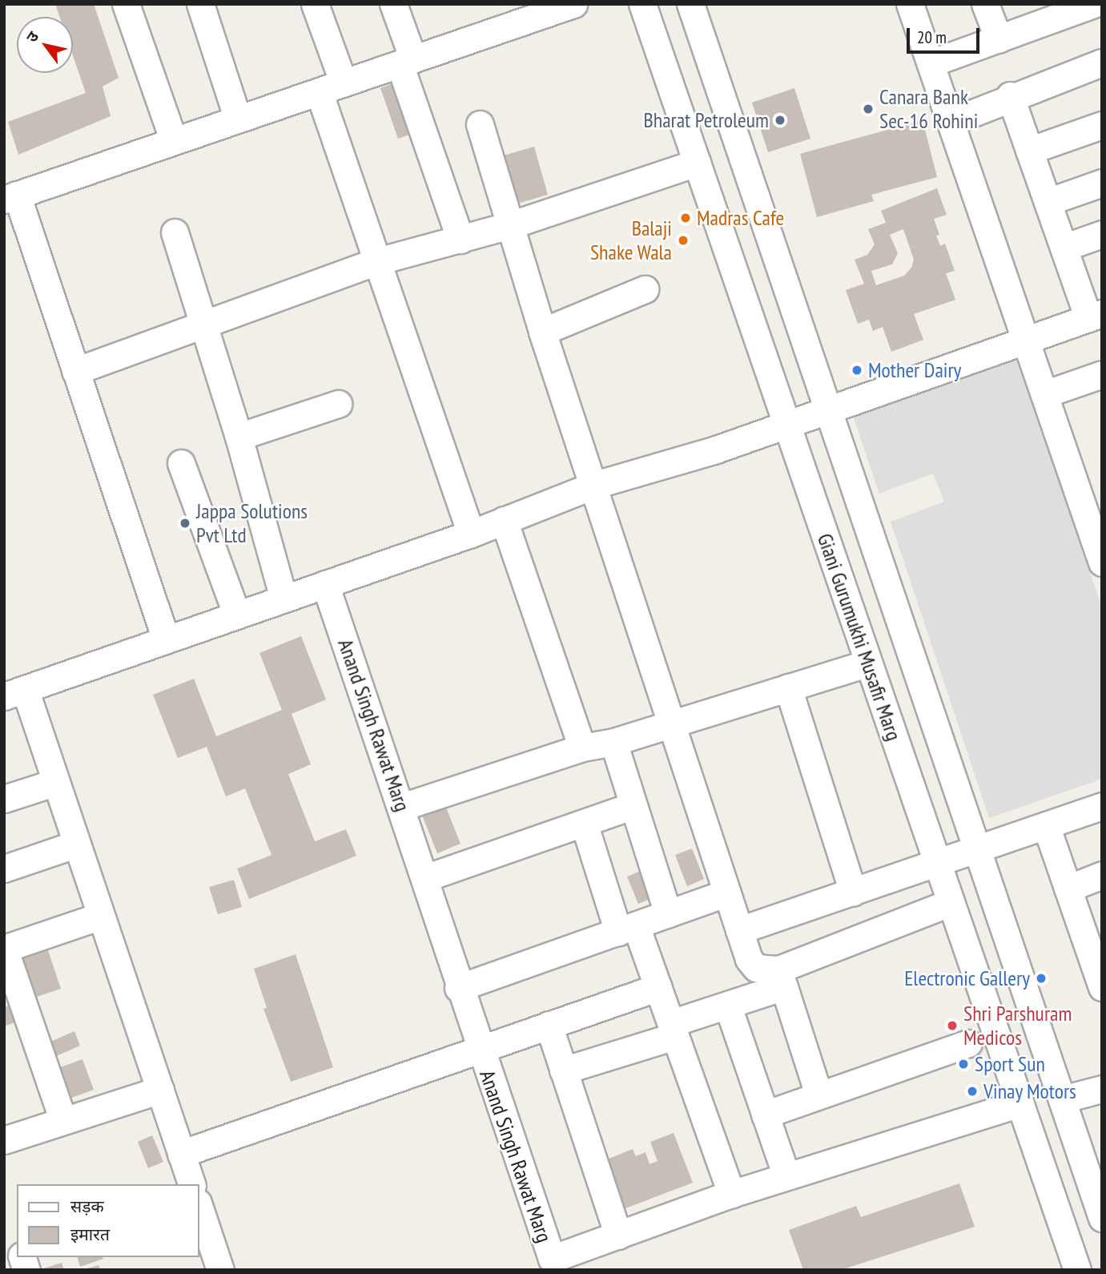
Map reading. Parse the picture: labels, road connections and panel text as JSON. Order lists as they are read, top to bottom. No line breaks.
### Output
{"streets":{"street":["Giani Gurumukhi Musafir Marg","Anand Singh Rawat Marg"]},"crossings":[["Giani Gurumukhi Musafir Marg","Anand Singh Rawat Marg"]],"places":["Canara Bank Sec-16 Rohini","Bharat Petroleum","Madras Cafe","Balaji Shake Wala","Mother Dairy","Jappa Solutions Pvt Ltd","Electronic Gallery","Shri Parshuram Medicos","Sport Sun","Vinay Motors"],"legend":["सड़क","इमारत"],"scale_bar":"20 m","north":"top left"}
